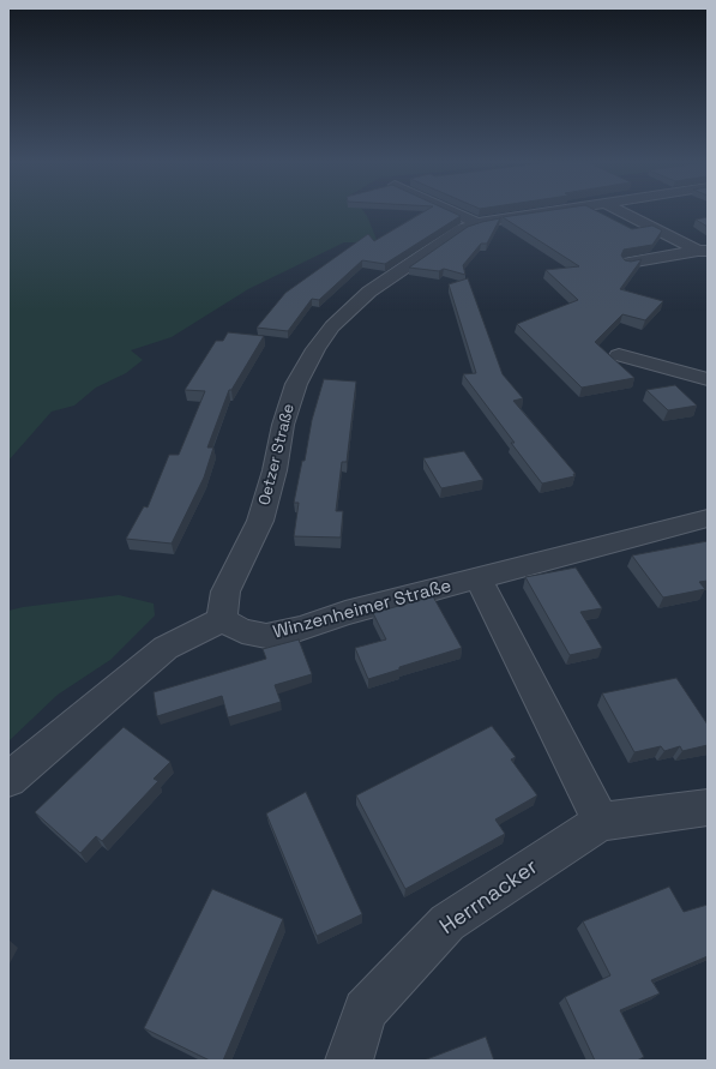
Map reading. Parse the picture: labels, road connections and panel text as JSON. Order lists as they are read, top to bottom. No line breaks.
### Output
{"streets":{"street":["Oetzer Straße","Winzenheimer Straße","Herrnacker"]},"crossings":[["Oetzer Straße","Winzenheimer Straße"]]}
